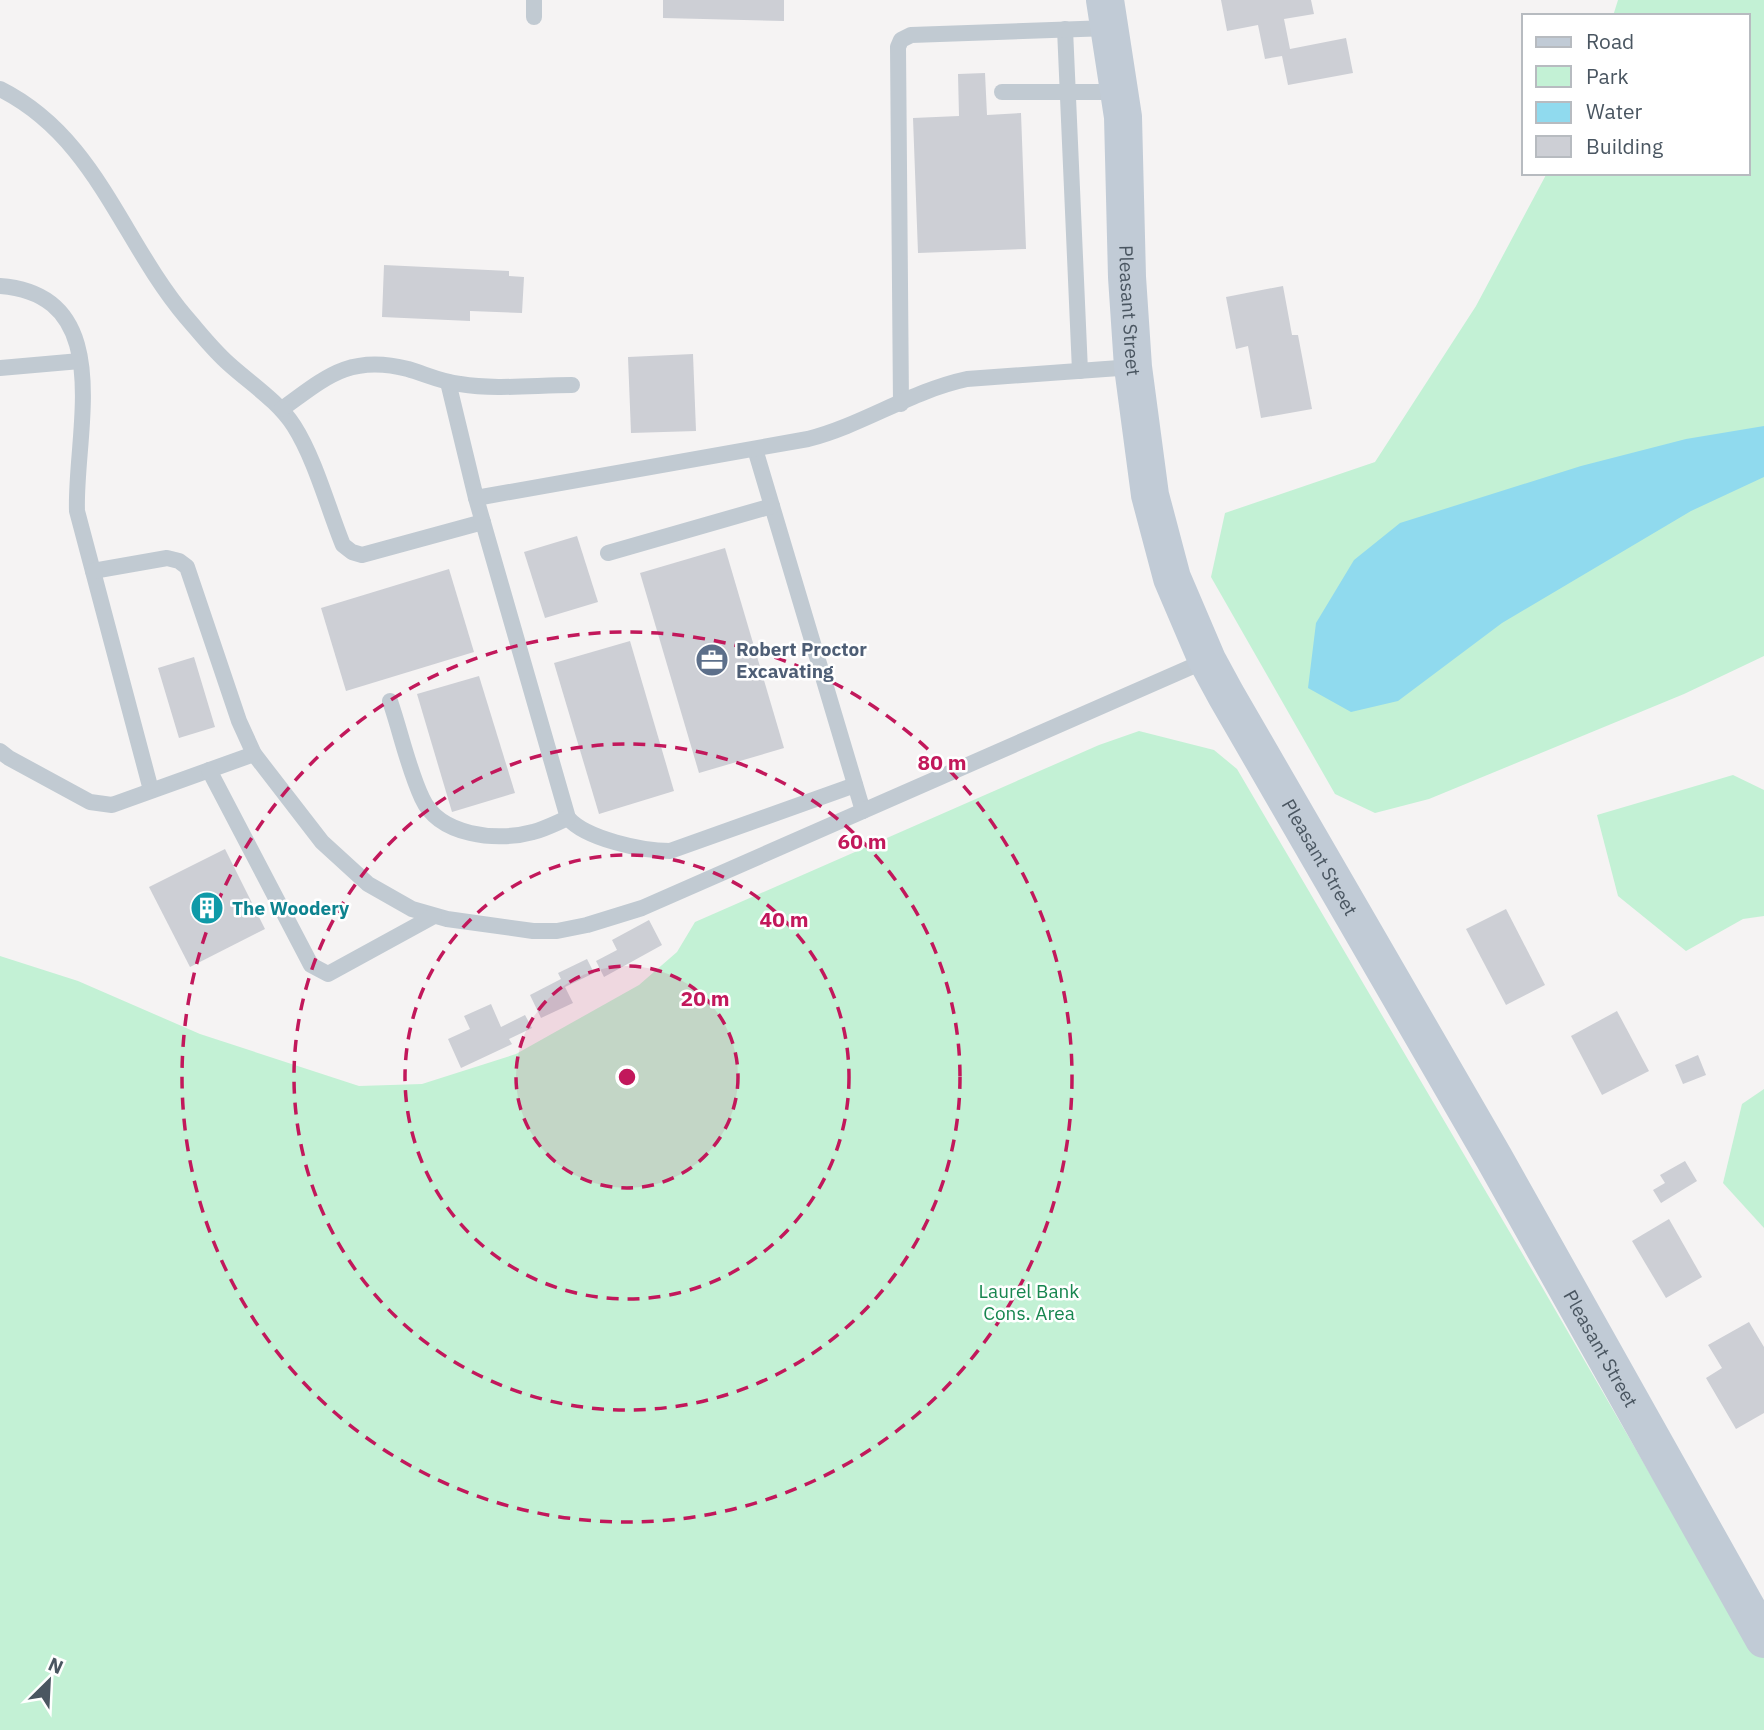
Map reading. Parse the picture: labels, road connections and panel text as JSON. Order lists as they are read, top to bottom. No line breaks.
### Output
{"streets":{"street":["Pleasant Street"]},"parks":["Laurel Bank Cons. Area"],"places":{"office":["Robert Proctor Excavating"],"building":["The Woodery"]},"legend":["Road","Park","Water","Building"],"north":"top right","rings":["80 m","60 m","40 m","20 m"]}
